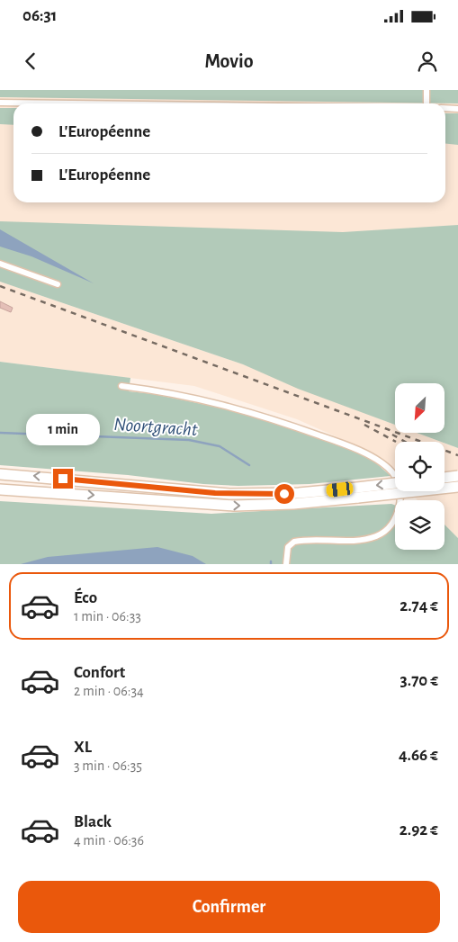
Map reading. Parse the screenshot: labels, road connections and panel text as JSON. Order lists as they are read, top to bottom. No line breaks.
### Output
{"water":["Noortgracht"],"north":"bottom left","page":{"status":"06:31","header":"Movio","banner":["L'Européenne","L'Européenne"],"bubble":"1 min","list":[{"name":"Éco","note":"1 min · 06:33","value":"2.74 €"},{"name":"Confort","note":"2 min · 06:34","value":"3.70 €"},{"name":"XL","note":"3 min · 06:35","value":"4.66 €"},{"name":"Black","note":"4 min · 06:36","value":"2.92 €"}],"buttons":"Confirmer"}}
